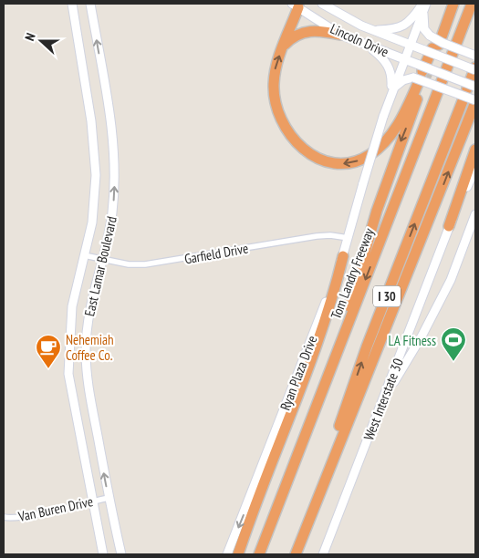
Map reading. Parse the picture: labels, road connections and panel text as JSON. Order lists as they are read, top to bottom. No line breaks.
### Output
{"streets":{"highway":["Tom Landry Freeway","I 30"],"main road":["Lincoln Drive","East Lamar Boulevard","Ryan Plaza Drive","West Interstate 30"],"street":["Garfield Drive","Van Buren Drive"]},"crossings":[["Lincoln Drive","Ryan Plaza Drive"],["Garfield Drive","East Lamar Boulevard"],["Garfield Drive","Ryan Plaza Drive"],["East Lamar Boulevard","Van Buren Drive"]],"one_way":["Ryan Plaza Drive"],"places":{"sports":["LA Fitness"],"cafe":["Nehemiah Coffee Co."]},"north":"left"}
